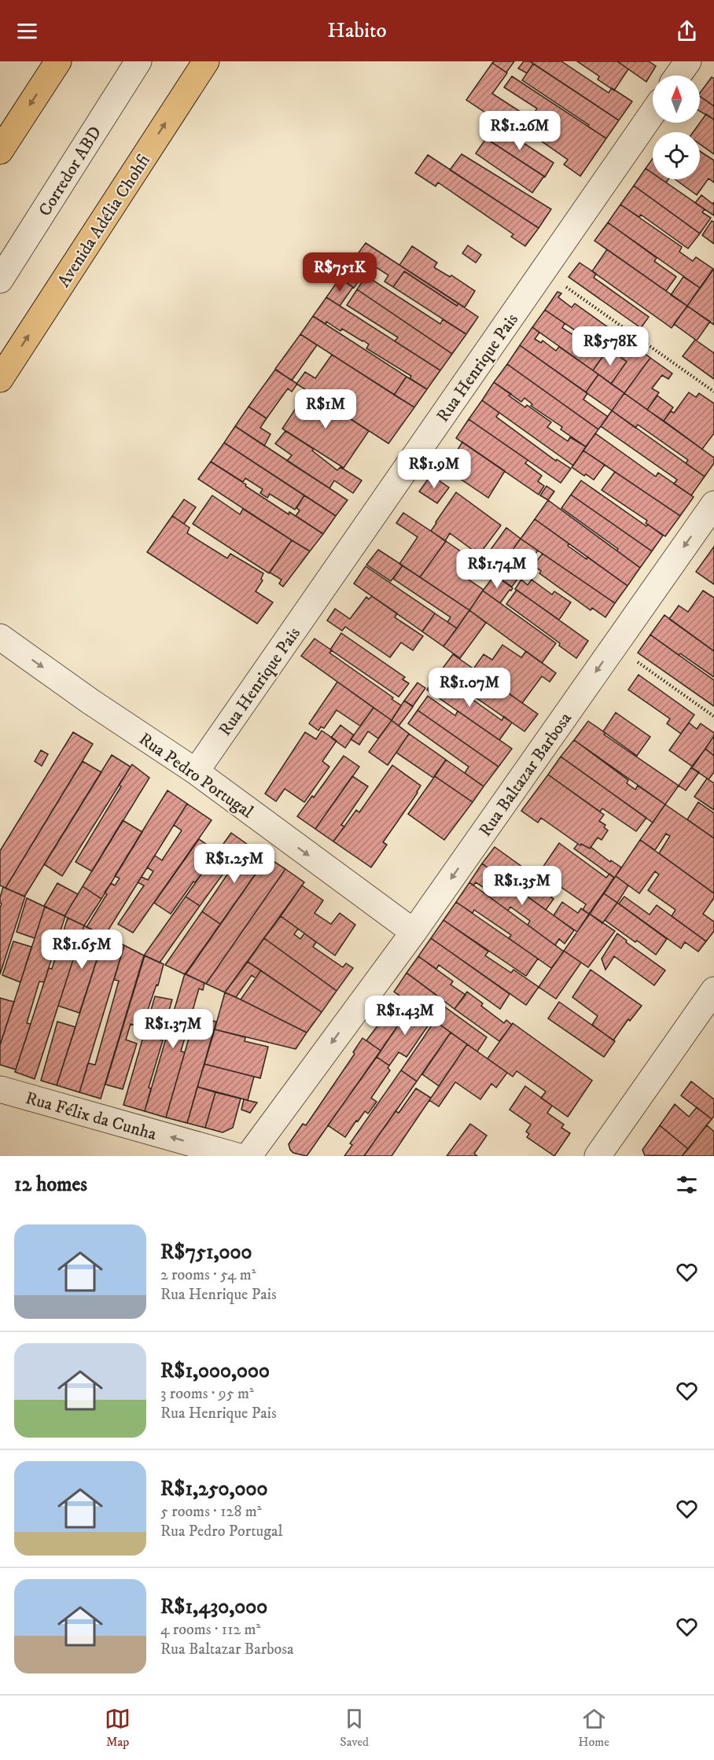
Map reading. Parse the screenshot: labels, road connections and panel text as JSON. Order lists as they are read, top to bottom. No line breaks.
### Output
{"streets":{"highway":["Avenida Adélia Chohfi"],"street":["Corredor ABD","Rua Henrique Pais","Rua Baltazar Barbosa","Rua Pedro Portugal","Rua Félix da Cunha"]},"crossings":[["Rua Henrique Pais","Rua Pedro Portugal"],["Rua Baltazar Barbosa","Rua Pedro Portugal"]],"one_way":["Avenida Adélia Chohfi","Rua Baltazar Barbosa","Rua Pedro Portugal","Rua Félix da Cunha"],"north":"top","page":{"header":"Habito","price":["R$1.26M","R$751K","R$578K","R$1M","R$1.9M","R$1.74M","R$1.07M","R$1.25M","R$1.35M","R$1.65M","R$1.43M","R$1.37M"],"heading":"12 homes","list":[{"name":"R$751,000","note":"2 rooms · 54 m² · Rua Henrique Pais"},{"name":"R$1,000,000","note":"3 rooms · 95 m² · Rua Henrique Pais"},{"name":"R$1,250,000","note":"5 rooms · 128 m² · Rua Pedro Portugal"},{"name":"R$1,430,000","note":"4 rooms · 112 m² · Rua Baltazar Barbosa"}],"tabs":["Map","Saved","Home"]}}
